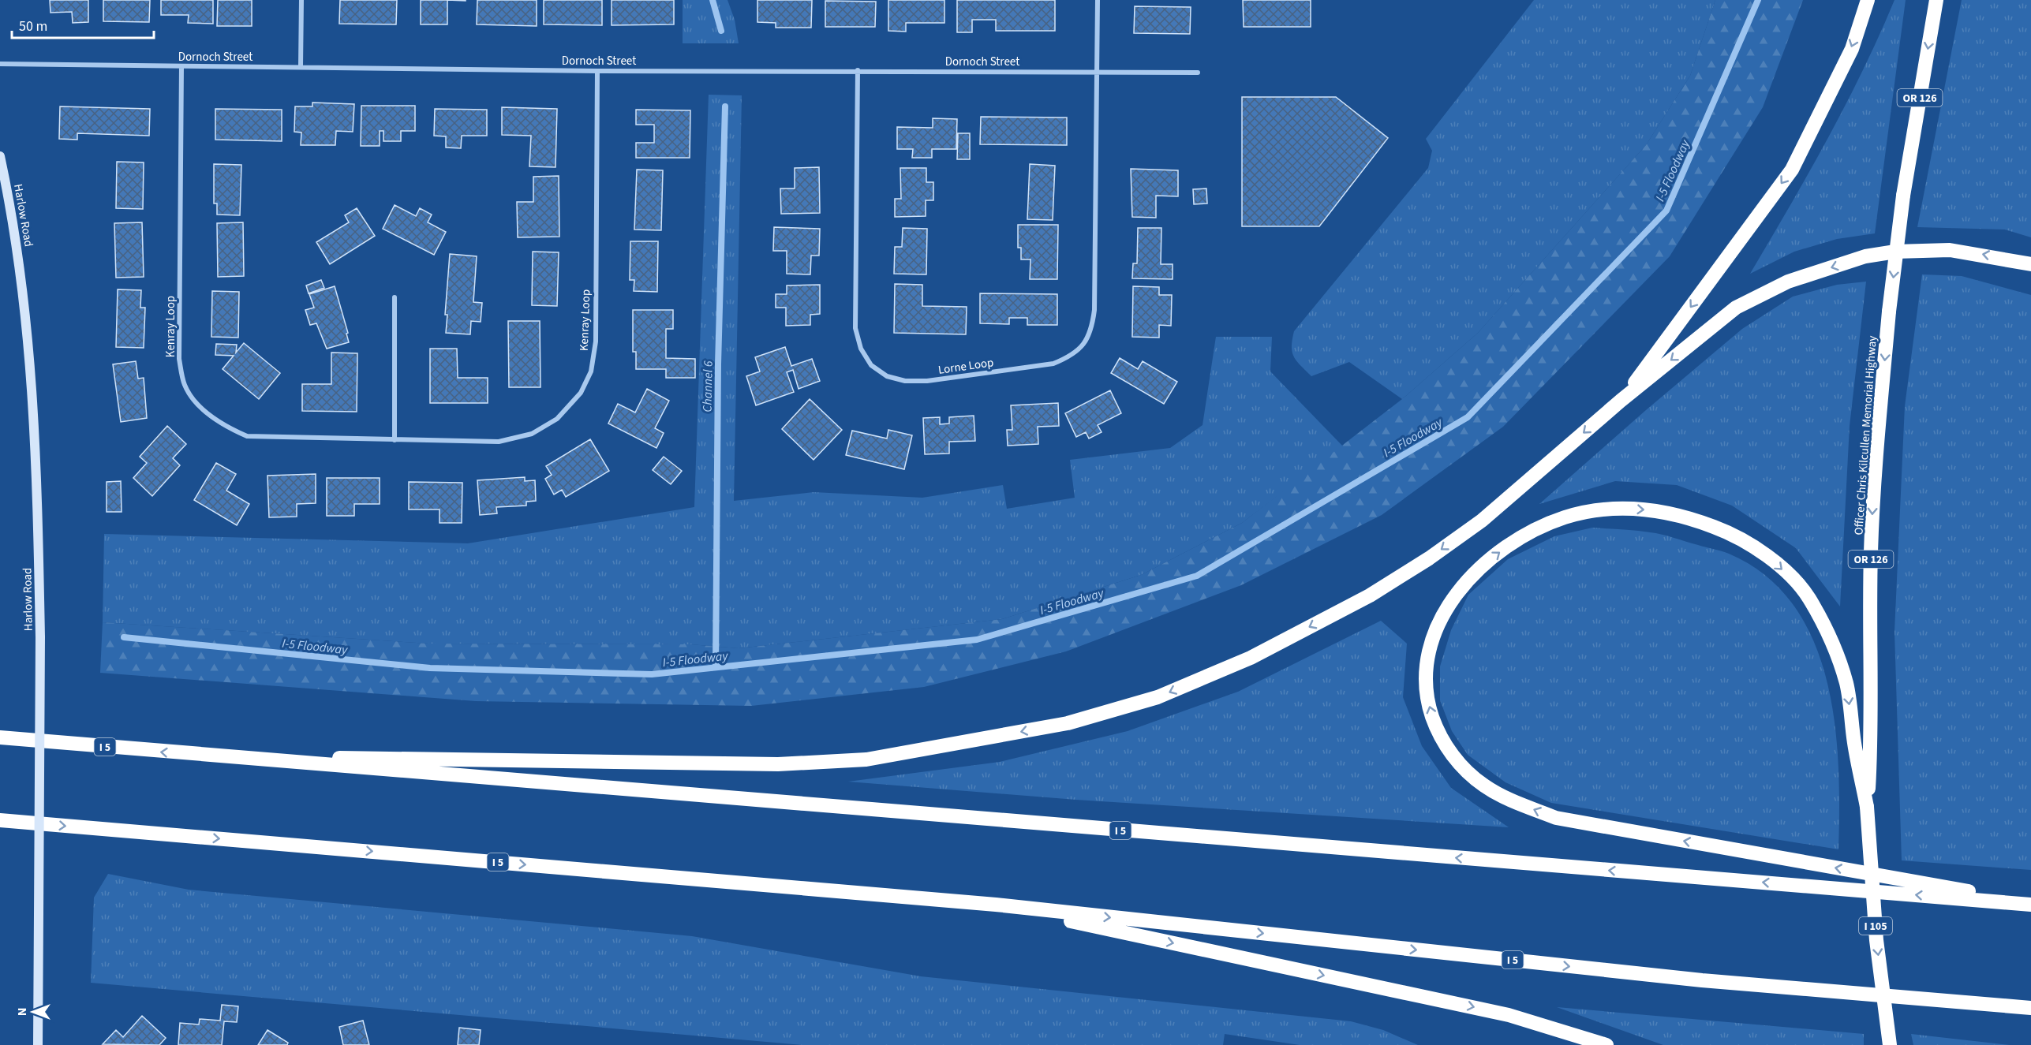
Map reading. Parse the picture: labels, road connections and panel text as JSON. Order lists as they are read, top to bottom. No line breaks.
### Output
{"streets":{"highway":["OR 126","Officer Chris Kilcullen Memorial Highway","I 5","I 105"],"main road":["Harlow Road"],"street":["Dornoch Street","Kenray Loop","Lorne Loop"]},"crossings":[["Dornoch Street","Kenray Loop"],["Dornoch Street","Lorne Loop"]],"one_way":["Officer Chris Kilcullen Memorial Highway"],"water":["I-5 Floodway","Channel 6"],"scale_bar":"50 m","north":"left"}
